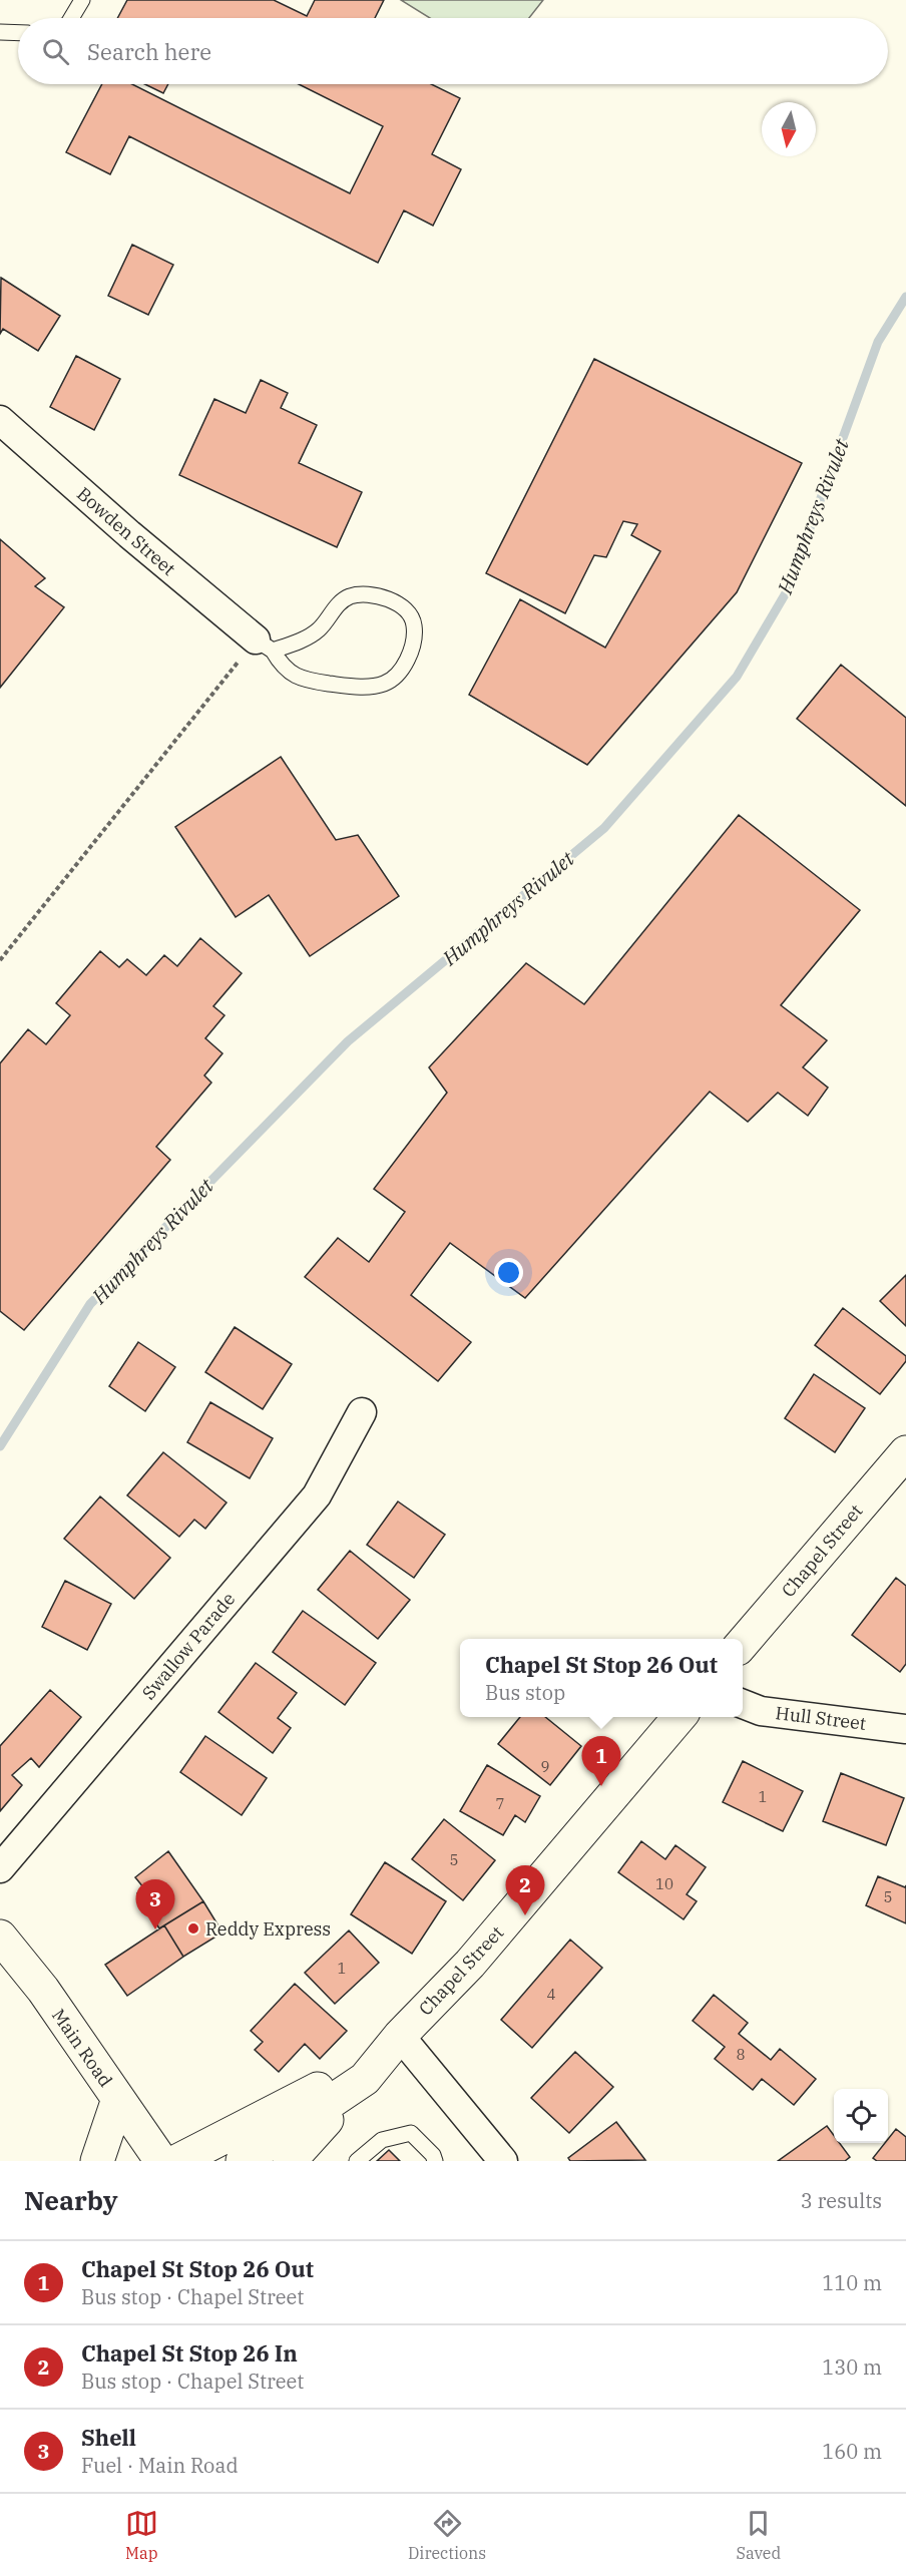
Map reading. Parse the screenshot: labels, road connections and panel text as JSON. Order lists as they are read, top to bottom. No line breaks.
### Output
{"streets":{"street":["Bowden Street","Chapel Street","Swallow Parade","Hull Street","Main Road"]},"water":["Humphreys Rivulet"],"places":["Reddy Express"],"house_numbers":["9","1","7","5","10","5","1","4","8"],"north":"bottom","page":{"search":"Search here","popup":["Chapel St Stop 26 Out","Bus stop"],"pins":["1","2","3"],"heading":["Nearby","3 results"],"list":[{"mark":"1","name":"Chapel St Stop 26 Out","note":"Bus stop · Chapel Street","value":"110 m"},{"mark":"2","name":"Chapel St Stop 26 In","note":"Bus stop · Chapel Street","value":"130 m"},{"mark":"3","name":"Shell","note":"Fuel · Main Road","value":"160 m"}],"nav":["Map","Directions","Saved"]}}
